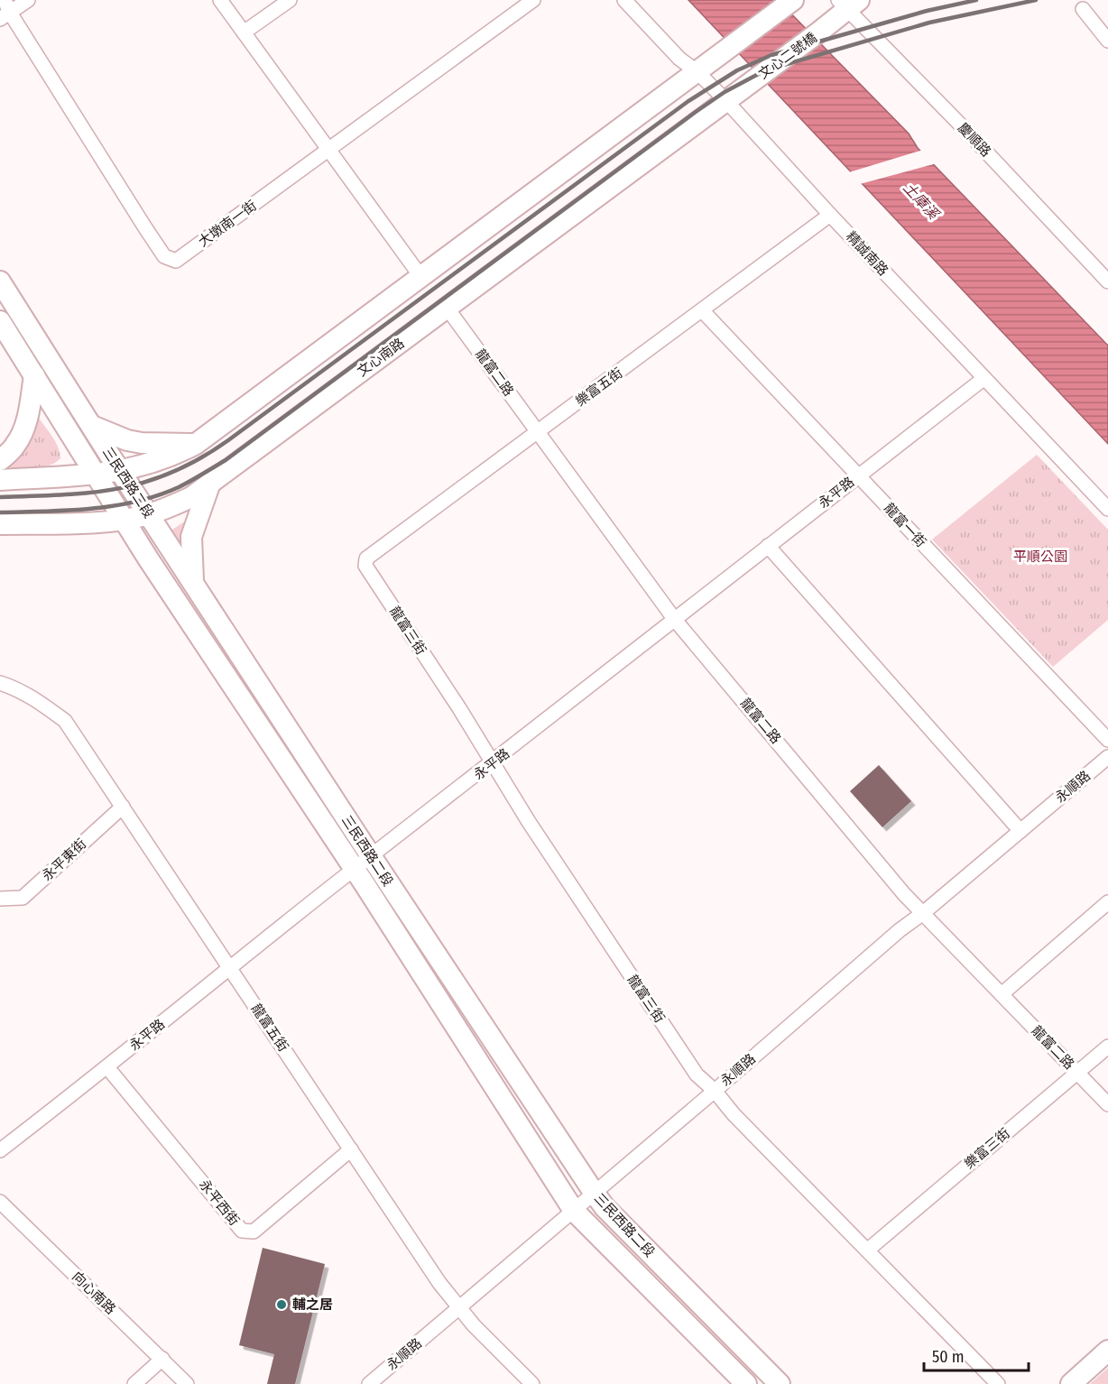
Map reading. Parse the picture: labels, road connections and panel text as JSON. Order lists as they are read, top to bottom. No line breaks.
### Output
{"streets":{"street":["文心二號橋","慶順路","大墩南一街","精誠南路","文心南路","龍富二路","樂富五街","三民西路二段","永平路","龍富一街","龍富三街","永順路","永平東街","龍富五街","樂富三街","永平西街","向心南路"]},"crossings":[["文心二號橋","慶順路"],["文心二號橋","精誠南路"],["文心二號橋","文心南路"],["精誠南路","文心南路"],["精誠南路","樂富五街"],["精誠南路","永平路"],["文心南路","龍富二路"],["文心南路","三民西路二段"],["龍富二路","樂富五街"],["龍富二路","永平路"],["龍富二路","永順路"],["龍富二路","樂富三街"],["樂富五街","龍富一街"],["樂富五街","龍富三街"],["三民西路二段","永平路"],["三民西路二段","永順路"],["永平路","龍富一街"],["永平路","龍富三街"],["永平路","龍富五街"],["永平路","永平西街"],["龍富三街","永順路"],["龍富三街","樂富三街"],["永順路","龍富五街"],["永平東街","龍富五街"],["龍富五街","永平西街"]],"water":["土庫溪"],"parks":["平順公園"],"places":["輔之居"],"scale_bar":"50 m"}
